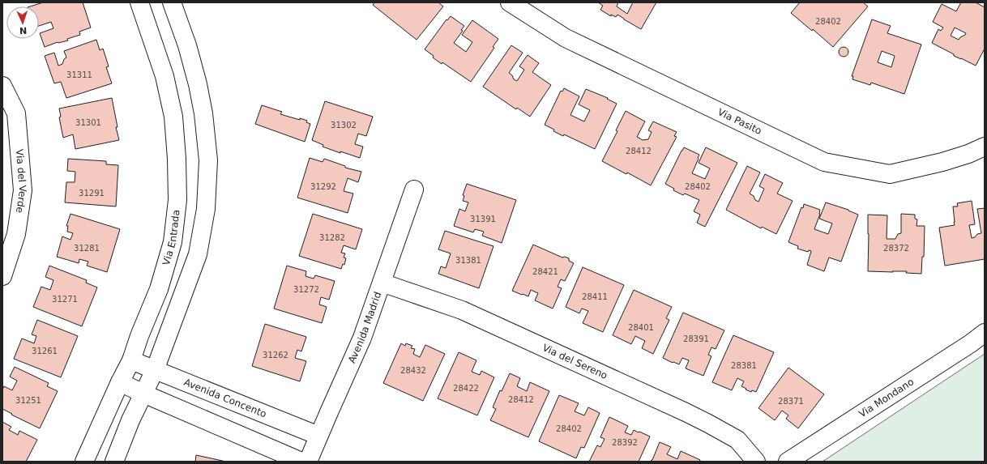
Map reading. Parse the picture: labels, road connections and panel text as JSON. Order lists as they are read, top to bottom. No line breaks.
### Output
{"streets":{"street":["Via Pasito","Via del Verde","Via Entrada","Avenida Madrid","Via del Sereno","Via Mondano","Avenida Concento"]},"crossings":[["Via Entrada","Avenida Concento"],["Avenida Madrid","Via del Sereno"],["Avenida Madrid","Avenida Concento"]],"house_numbers":["28402","31311","31301","31302","28412","31292","28402","31291","31391","31282","31281","28372","31381","28421","31272","28411","31271","28401","28391","31261","31262","28381","28432","28422","28412","31251","28371","28402","28392"],"north":"bottom"}
